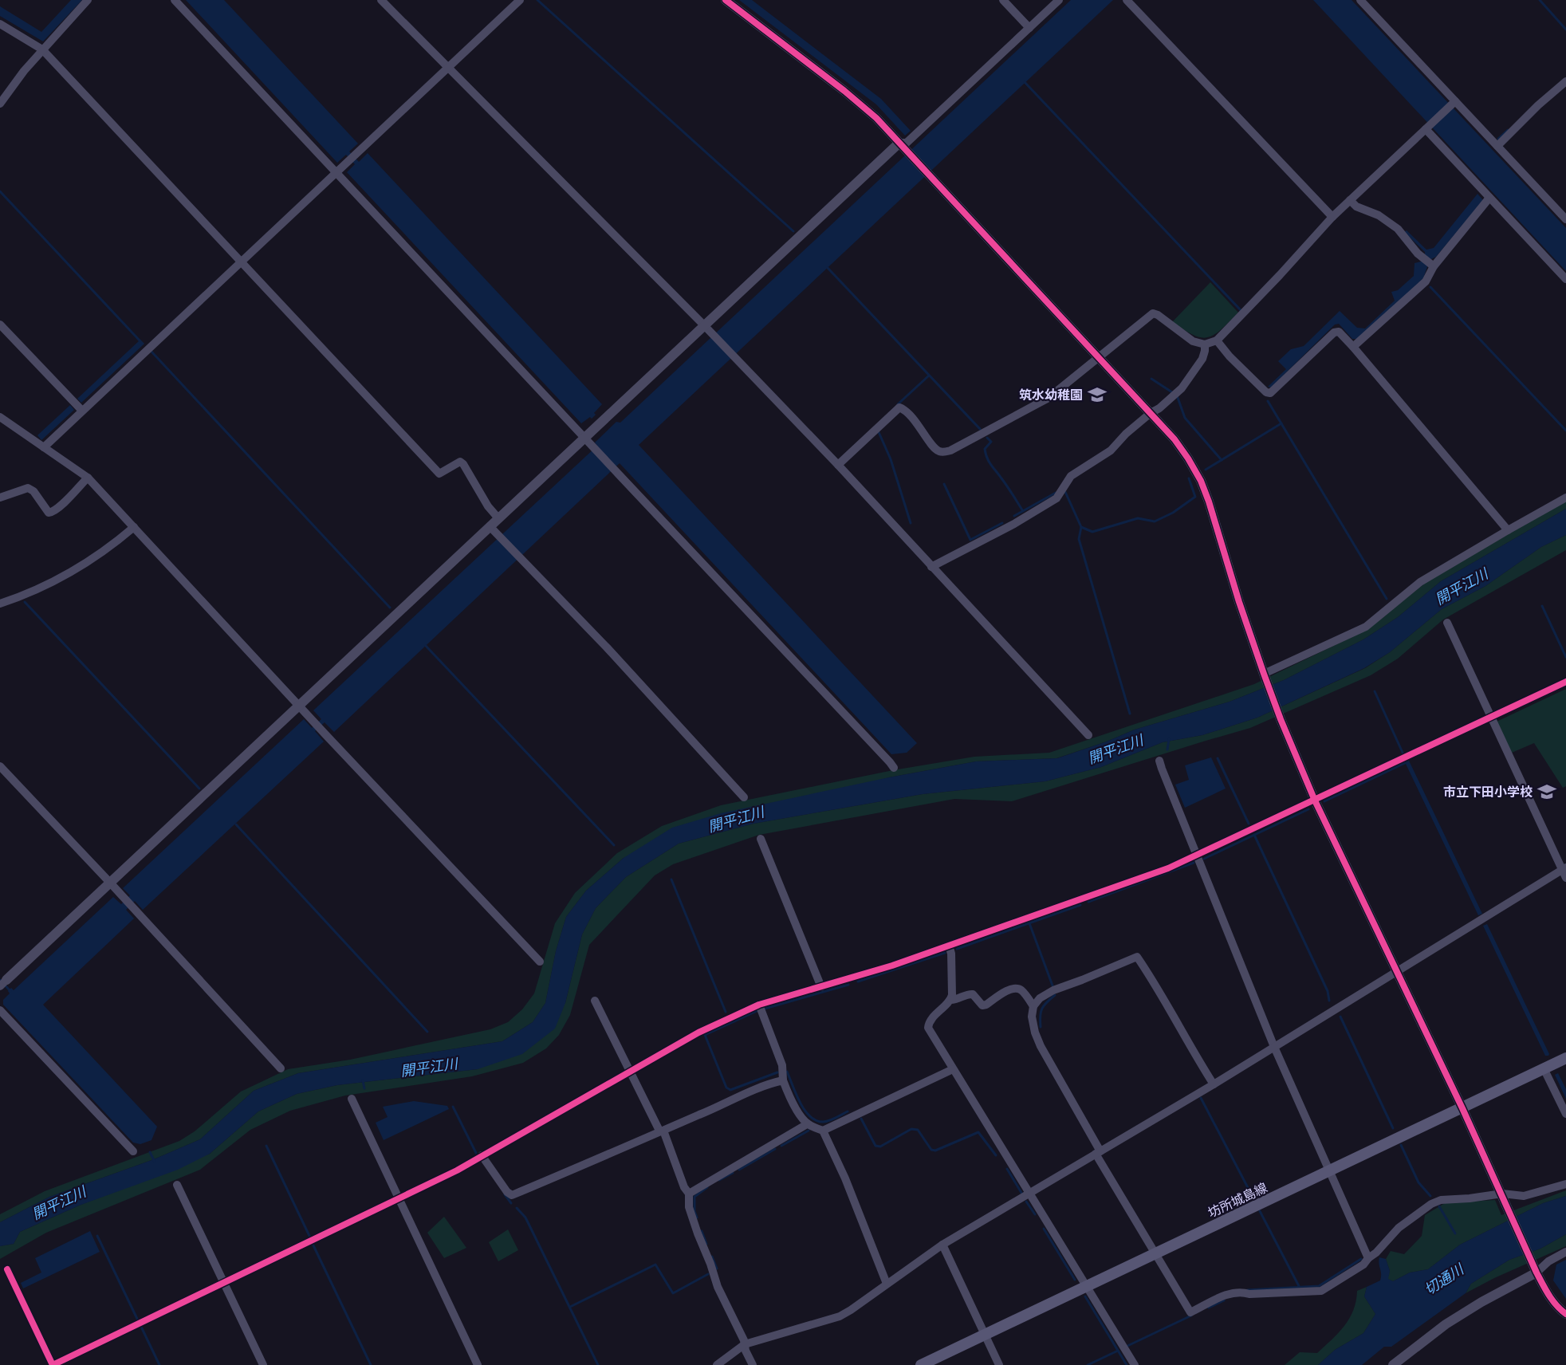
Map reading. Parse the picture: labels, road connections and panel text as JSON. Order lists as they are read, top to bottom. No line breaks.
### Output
{"streets":{"main road":["坊所城島線"]},"water":["開平江川","切通川"],"places":{"school or university":["筑水幼稚園","市立下田小学校"]}}
